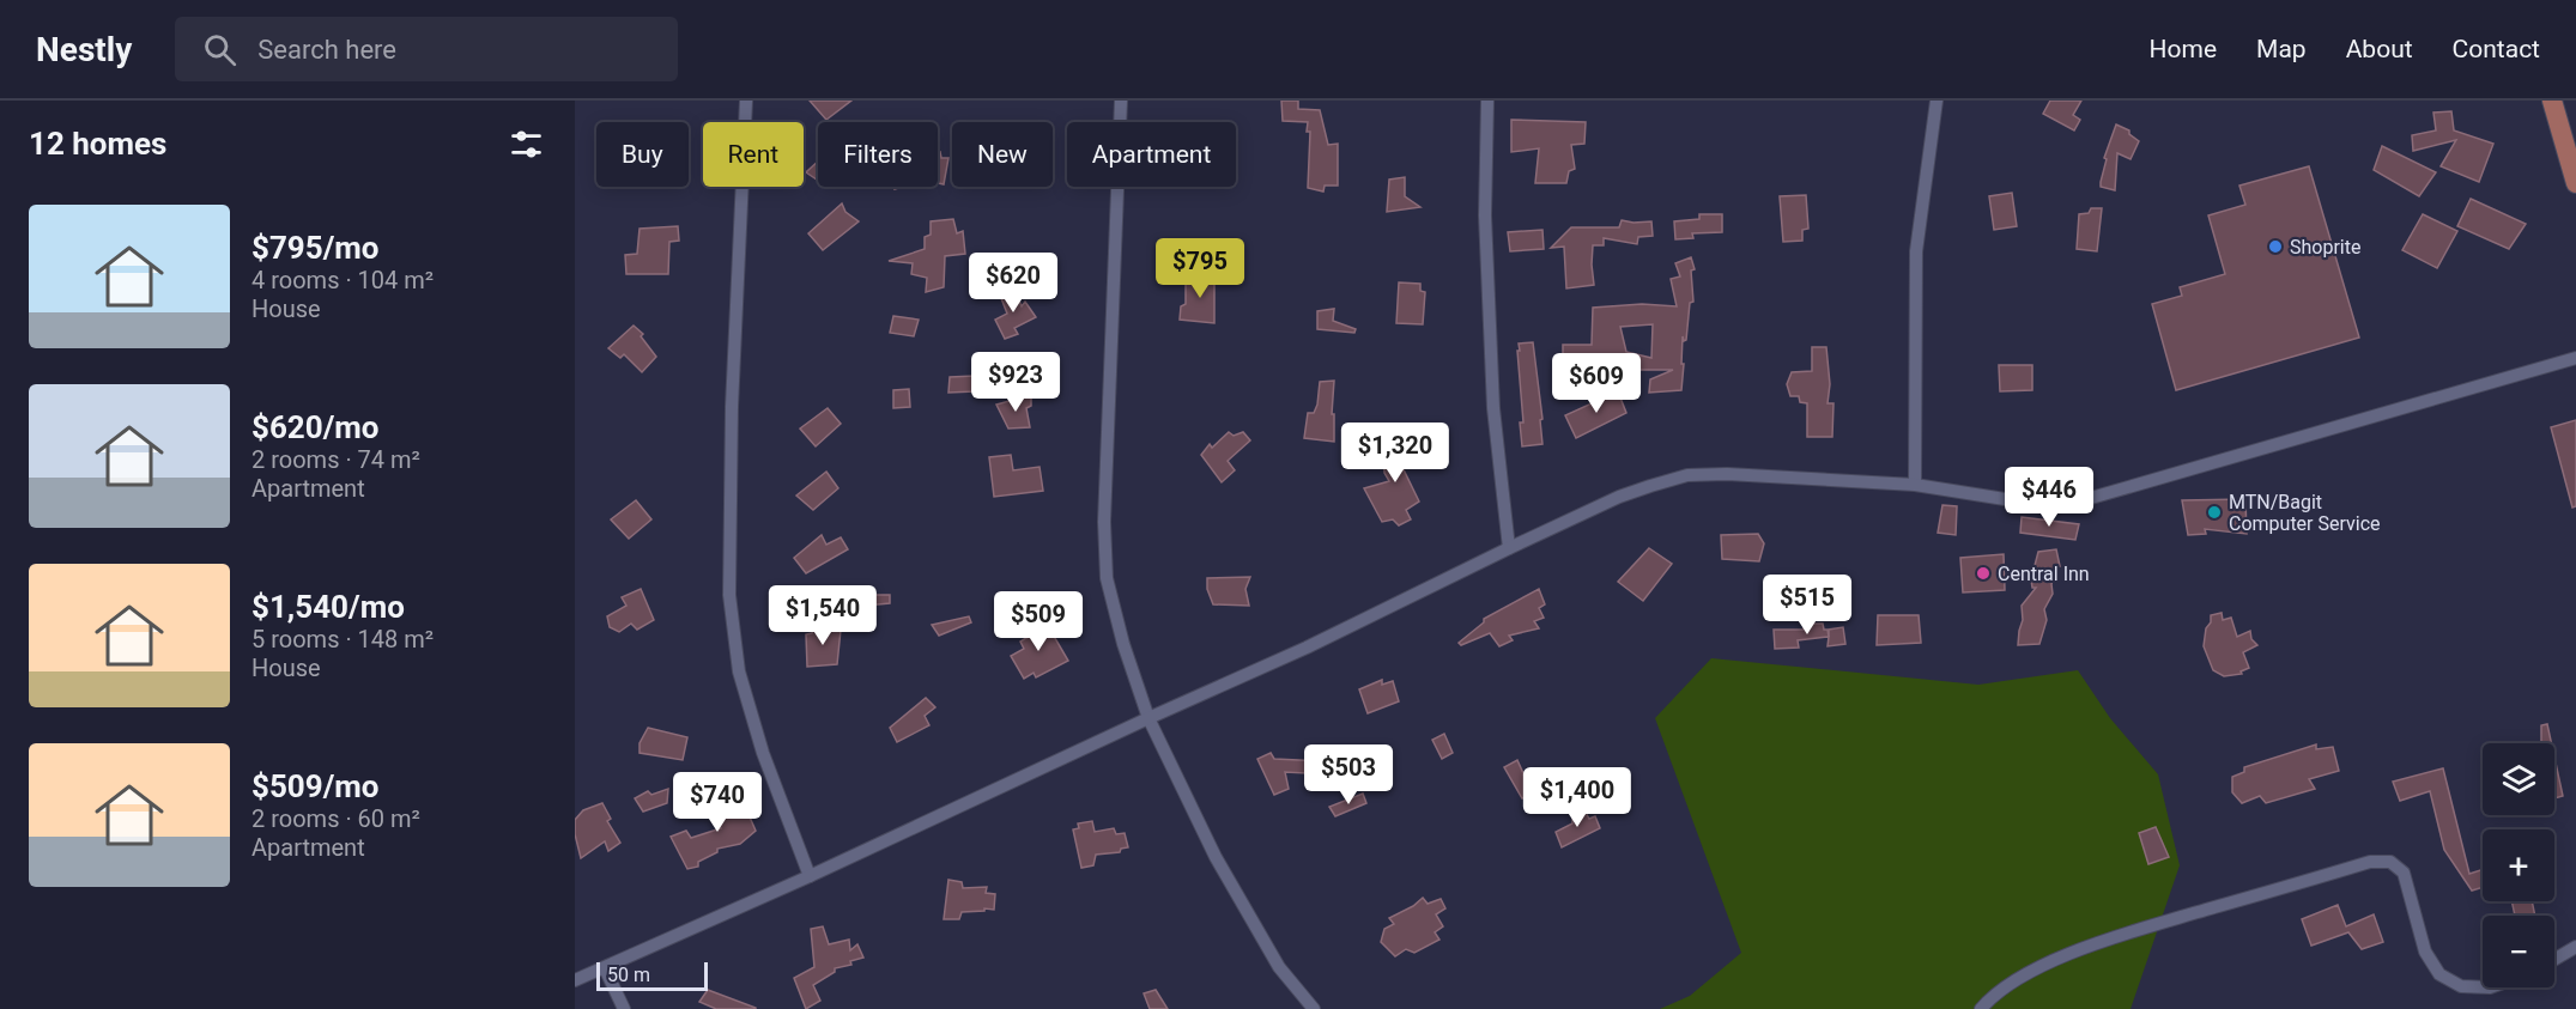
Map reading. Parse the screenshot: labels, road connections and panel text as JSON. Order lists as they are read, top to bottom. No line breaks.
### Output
{"places":["Shoprite","MTN/Bagit Computer Service","Central Inn"],"scale_bar":"50 m","page":{"header":"Nestly","search":"Search here","nav":["Home","Map","About","Contact"],"heading":"12 homes","chip":["Buy","Rent","Filters","New","Apartment"],"list":[{"name":"$795/mo","note":"4 rooms · 104 m² · House"},{"name":"$620/mo","note":"2 rooms · 74 m² · Apartment"},{"name":"$1,540/mo","note":"5 rooms · 148 m² · House"},{"name":"$509/mo","note":"2 rooms · 60 m² · Apartment"}],"price":["$795","$620","$923","$609","$1,320","$446","$515","$1,540","$509","$503","$1,400","$740"],"map_buttons":["+","−"],"scale":"50 m"}}
